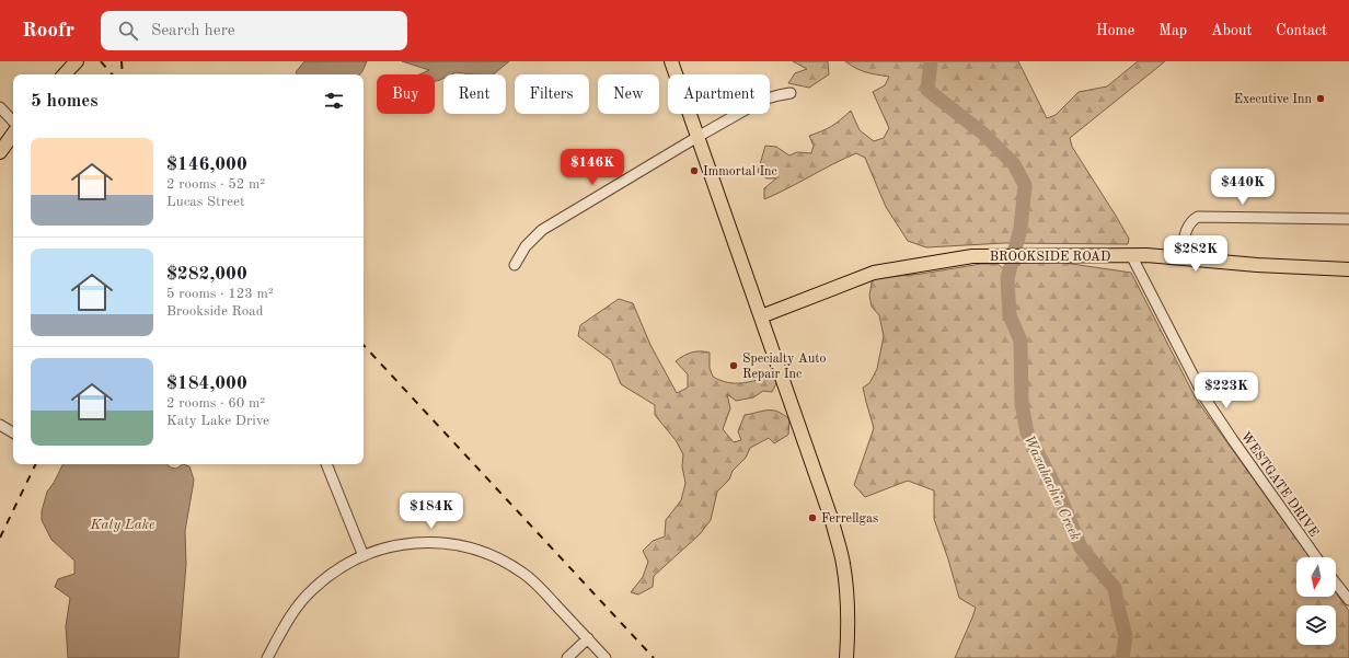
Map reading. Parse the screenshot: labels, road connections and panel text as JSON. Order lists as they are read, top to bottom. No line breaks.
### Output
{"streets":{"main road":["BROOKSIDE ROAD"],"street":["WESTGATE DRIVE"]},"crossings":[["BROOKSIDE ROAD","WESTGATE DRIVE"]],"water":["Waxahachie Creek","Katy Lake"],"places":["Executive Inn","Immortal Inc","Specialty Auto Repair Inc","Ferrellgas"],"north":"bottom","page":{"header":"Roofr","search":"Search here","nav":["Home","Map","About","Contact"],"chip":["Buy","Rent","Filters","New","Apartment"],"heading":"5 homes","list":[{"name":"$146,000","note":"2 rooms · 52 m² · Lucas Street"},{"name":"$282,000","note":"5 rooms · 123 m² · Brookside Road"},{"name":"$184,000","note":"2 rooms · 60 m² · Katy Lake Drive"}],"price":["$146K","$440K","$282K","$223K","$184K"]}}
